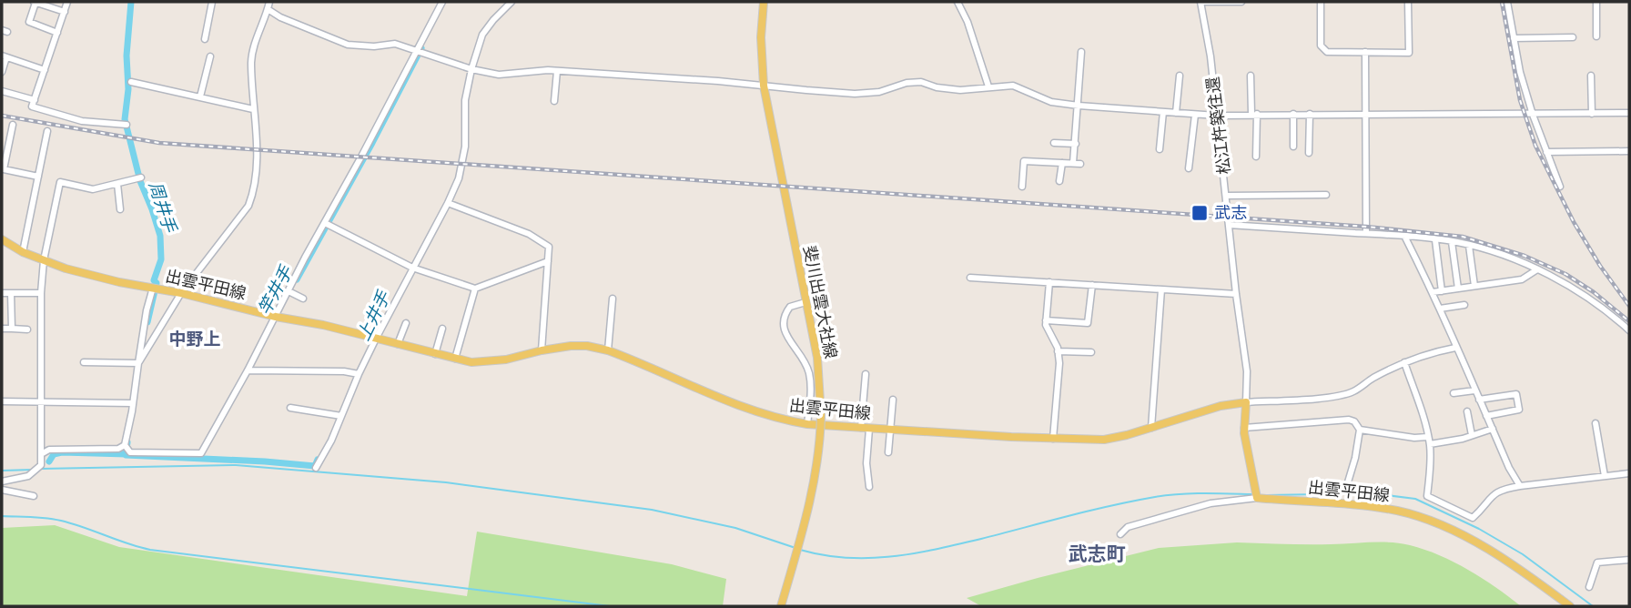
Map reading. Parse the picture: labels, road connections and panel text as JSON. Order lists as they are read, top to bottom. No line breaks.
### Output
{"streets":{"main road":["出雲平田線","斐川出雲大社線"],"street":["松江杵築往還"]},"crossings":[["松江杵築往還","出雲平田線"]],"districts":["中野上","武志町"],"water":["周井手","竿井手","上井手"],"places":{"transit":["武志"]}}
